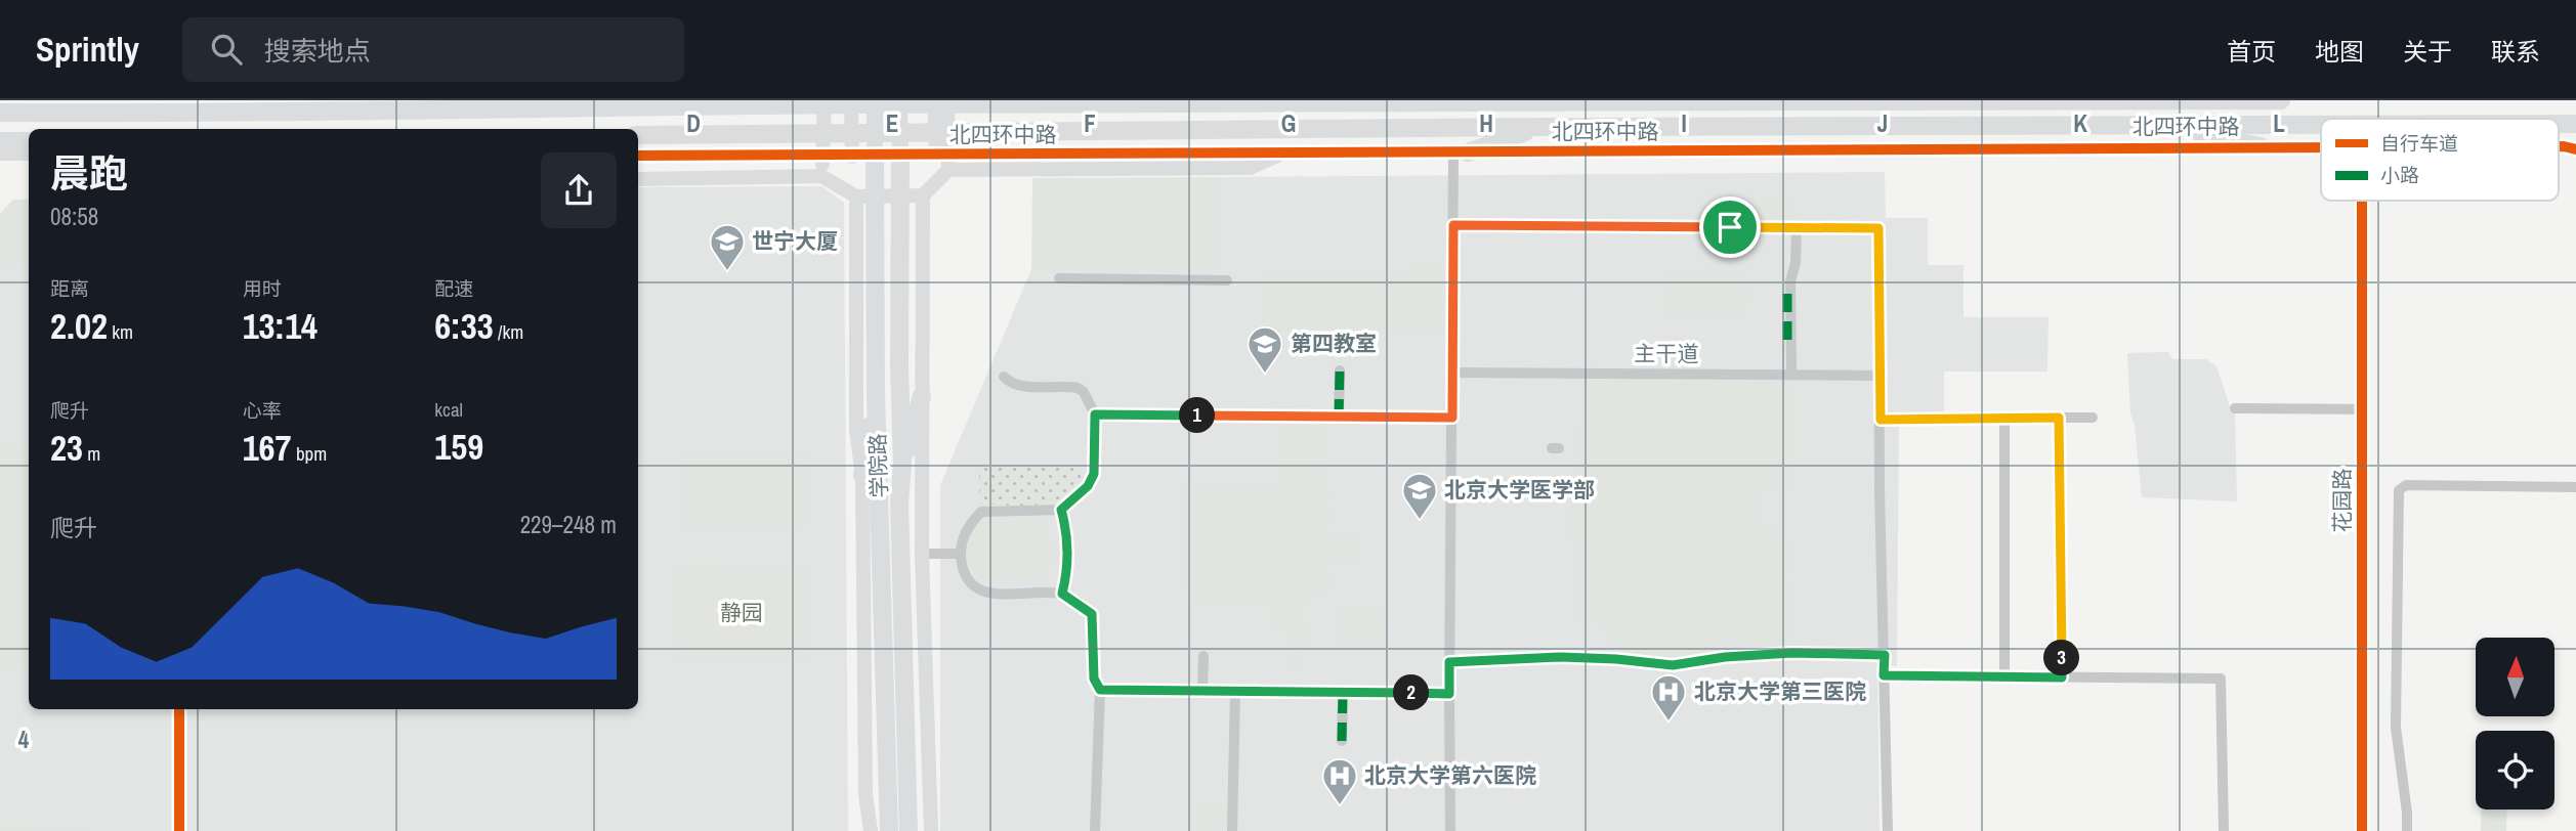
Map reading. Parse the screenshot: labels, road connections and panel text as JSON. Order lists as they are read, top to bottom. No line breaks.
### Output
{"streets":{"highway":["北四环中路","学院路"],"street":["主干道","花园路"]},"crossings":[["北四环中路","学院路"]],"parks":["静园"],"places":{"school or university":["世宁大厦","第四教室","北京大学医学部"],"hospital":["北京大学第三医院","北京大学第六医院"]},"legend":["自行车道","小路"],"north":"top","page":{"header":"Sprintly","search":"搜索地点","nav":["首页","地图","关于","联系"],"heading":["晨跑","08:58"],"stats":[["距离","2.02 km"],["用时","13:14"],["配速","6:33 /km"],["爬升","23 m"],["心率","167 bpm"],["kcal","159"]],"pins":["1","3","2"],"chart":["爬升","229–248 m"]},"grid":{"columns":["D","E","F","G","H","I","J","K","L"],"rows":["4"]}}
